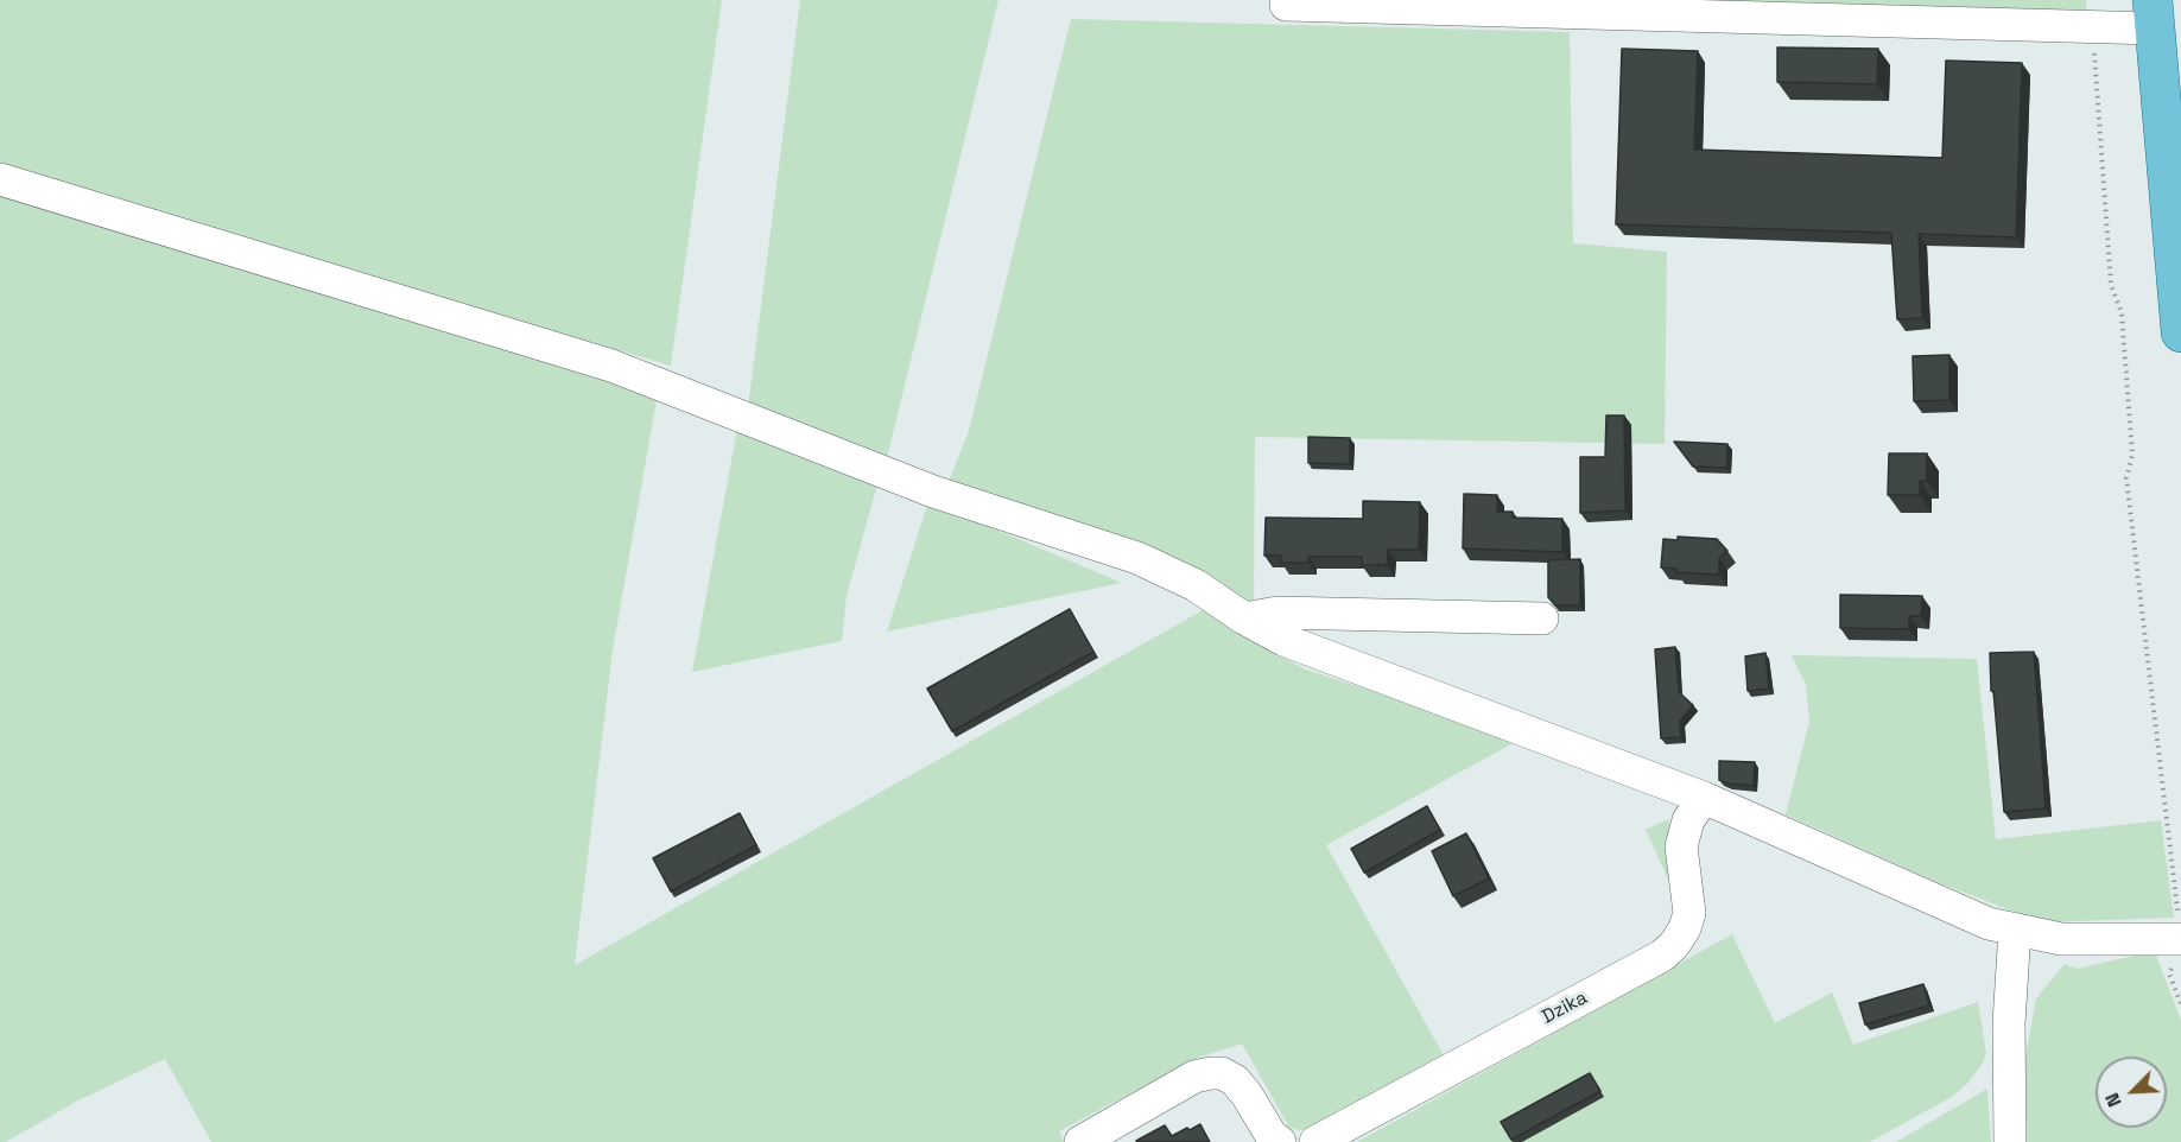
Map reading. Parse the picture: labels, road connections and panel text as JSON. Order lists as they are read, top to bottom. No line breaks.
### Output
{"streets":{"street":["Dzika"]},"north":"bottom left"}
